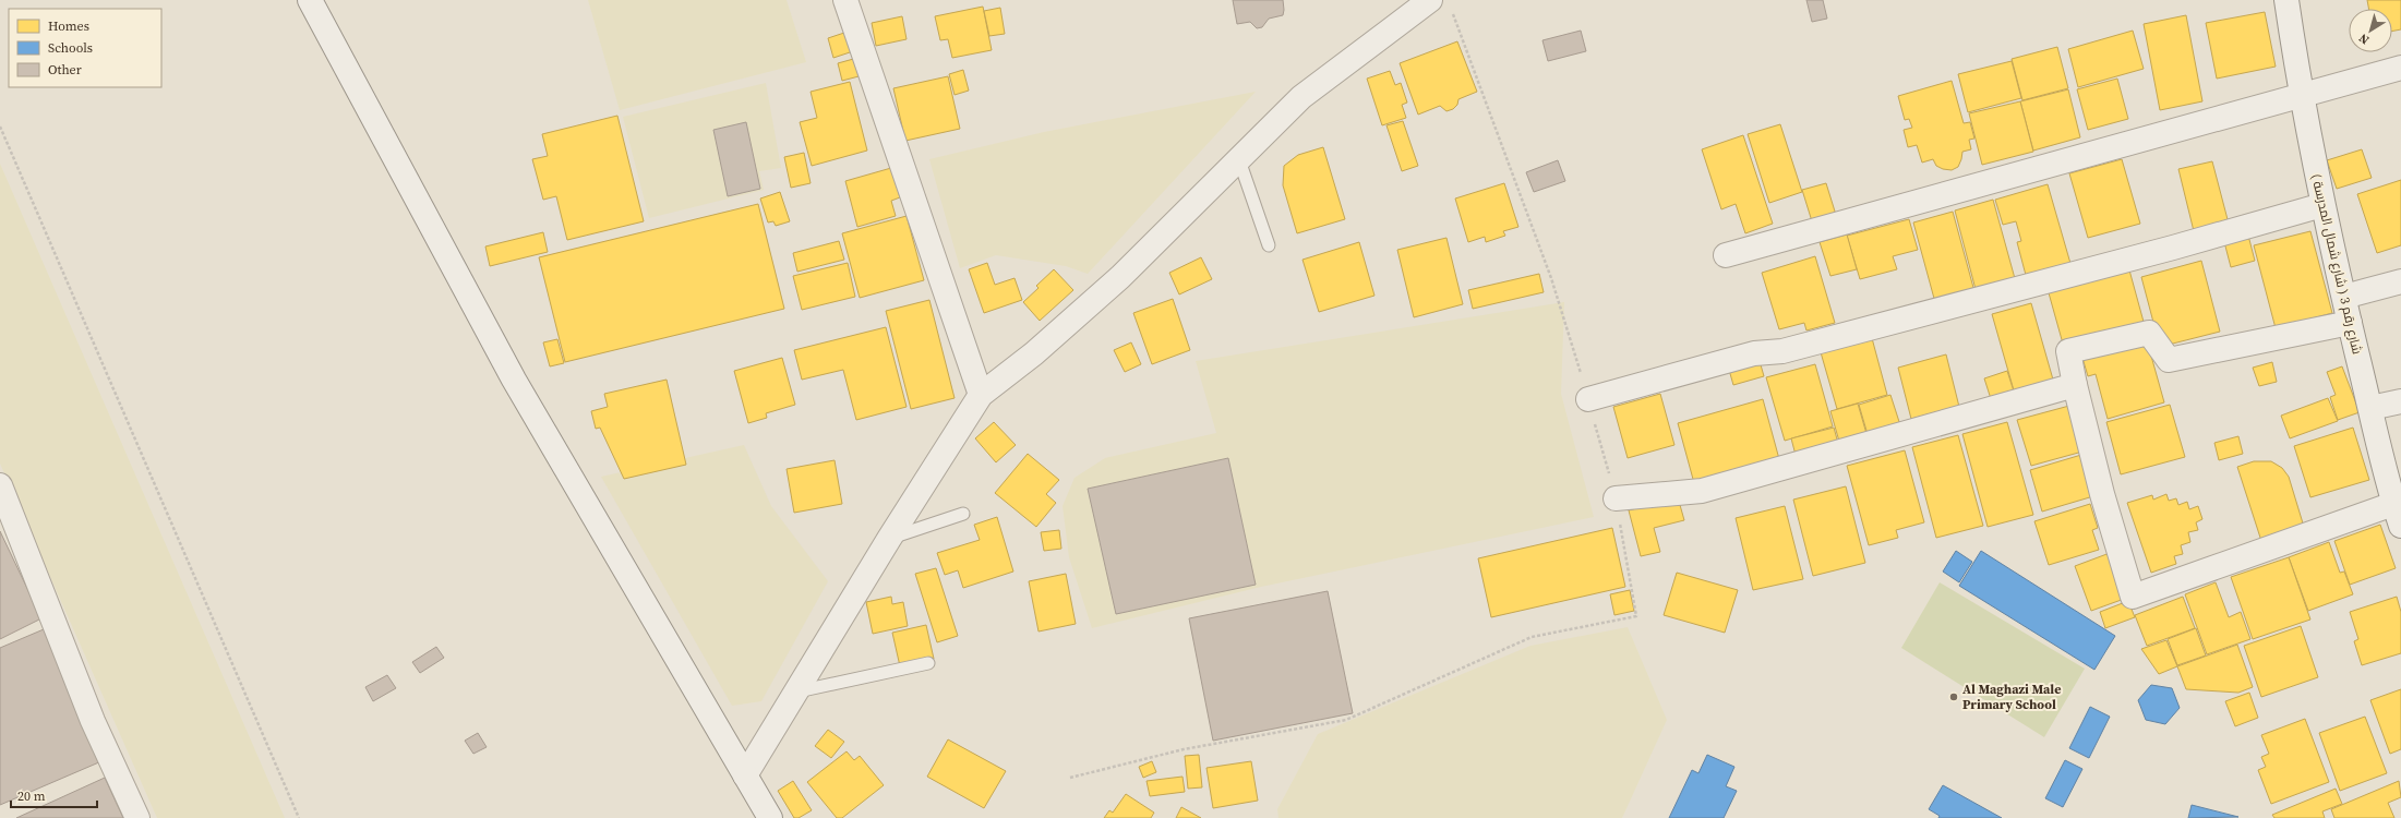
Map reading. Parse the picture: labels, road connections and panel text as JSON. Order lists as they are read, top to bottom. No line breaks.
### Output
{"streets":{"street":["شارع رقم 3 ( شارع شمال المدرسة )"]},"places":["Al Maghazi Male Primary School"],"legend":["Homes","Schools","Other"],"scale_bar":"20 m","north":"bottom left"}
